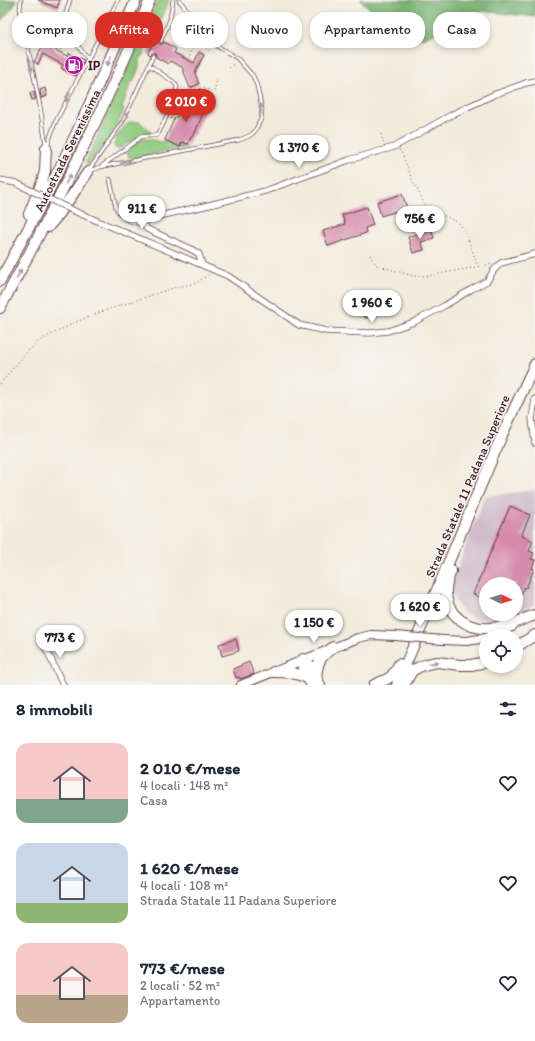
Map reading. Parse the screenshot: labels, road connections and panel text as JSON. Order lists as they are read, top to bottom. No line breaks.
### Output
{"streets":{"highway":["Autostrada Serenissima","Strada Statale 11 Padana Superiore"]},"places":{"fuel station":["IP"]},"north":"right","page":{"chip":["Compra","Affitta","Filtri","Nuovo","Appartamento","Casa"],"price":["2 010 €","1 370 €","911 €","756 €","1 960 €","1 620 €","1 150 €","773 €"],"heading":"8 immobili","list":[{"name":"2 010 €/mese","note":"4 locali · 148 m² · Casa"},{"name":"1 620 €/mese","note":"4 locali · 108 m² · Strada Statale 11 Padana Superiore"},{"name":"773 €/mese","note":"2 locali · 52 m² · Appartamento"}]}}
